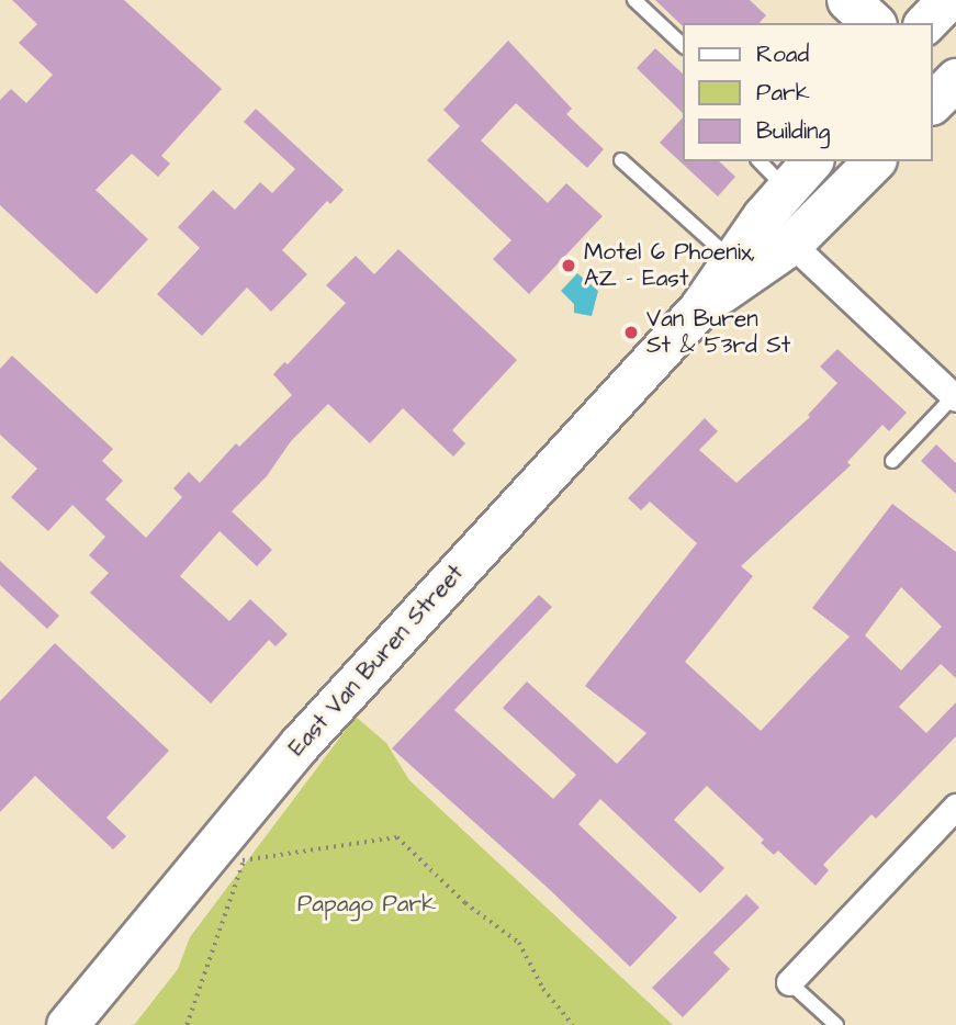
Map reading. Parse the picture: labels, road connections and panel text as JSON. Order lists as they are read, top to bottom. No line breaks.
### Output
{"streets":{"main road":["East Van Buren Street"]},"parks":["Papago Park"],"places":["Motel 6 Phoenix, AZ - East","Van Buren St & 53rd St"],"legend":["Road","Park","Building"]}
